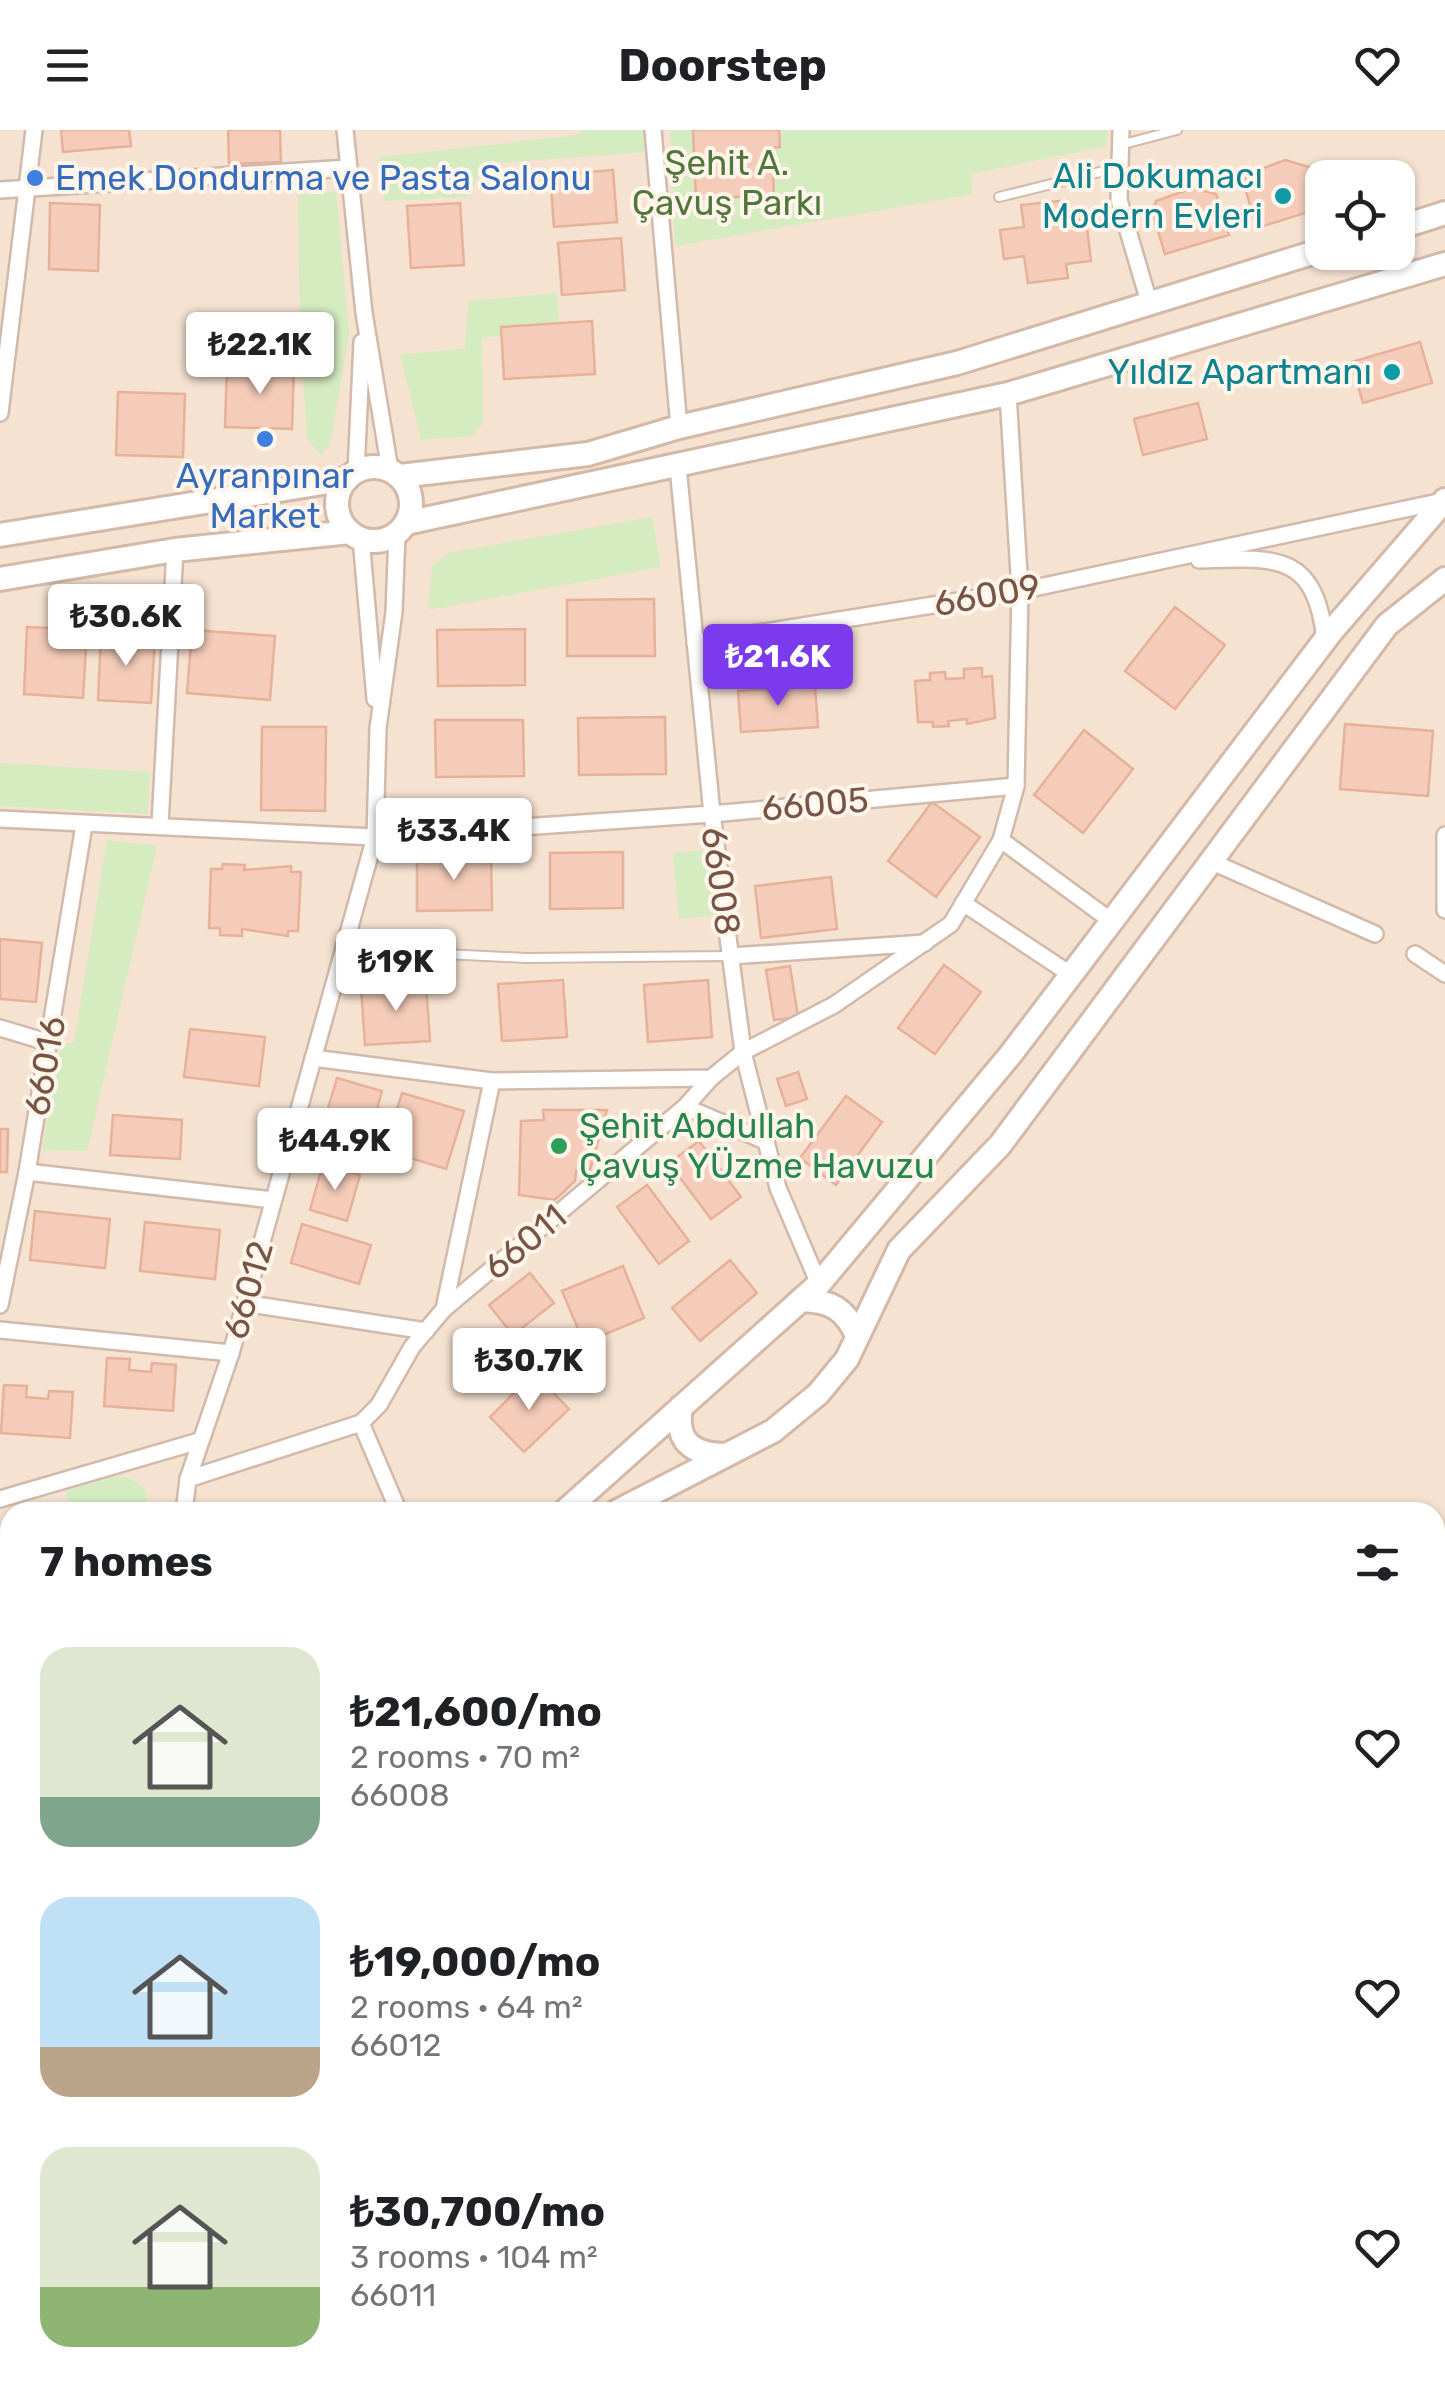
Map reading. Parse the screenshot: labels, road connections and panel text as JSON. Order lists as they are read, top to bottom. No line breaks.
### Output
{"streets":{"street":["66009","66005","66008","66016","66011","66012"]},"crossings":[["66009","66008"],["66009","66011"],["66005","66008"],["66005","66016"],["66005","66011"],["66005","66012"],["66008","66011"]],"parks":["Şehit A. Çavuş Parkı"],"places":["Emek Dondurma ve Pasta Salonu","Ali Dokumacı Modern Evleri","Yıldız Apartmanı","Ayranpınar Market","Şehit Abdullah Çavuş YÜzme Havuzu"],"page":{"header":"Doorstep","price":["₺22.1K","₺30.6K","₺21.6K","₺33.4K","₺19K","₺44.9K","₺30.7K"],"heading":"7 homes","list":[{"name":"₺21,600/mo","note":"2 rooms · 70 m² · 66008"},{"name":"₺19,000/mo","note":"2 rooms · 64 m² · 66012"},{"name":"₺30,700/mo","note":"3 rooms · 104 m² · 66011"}]}}
